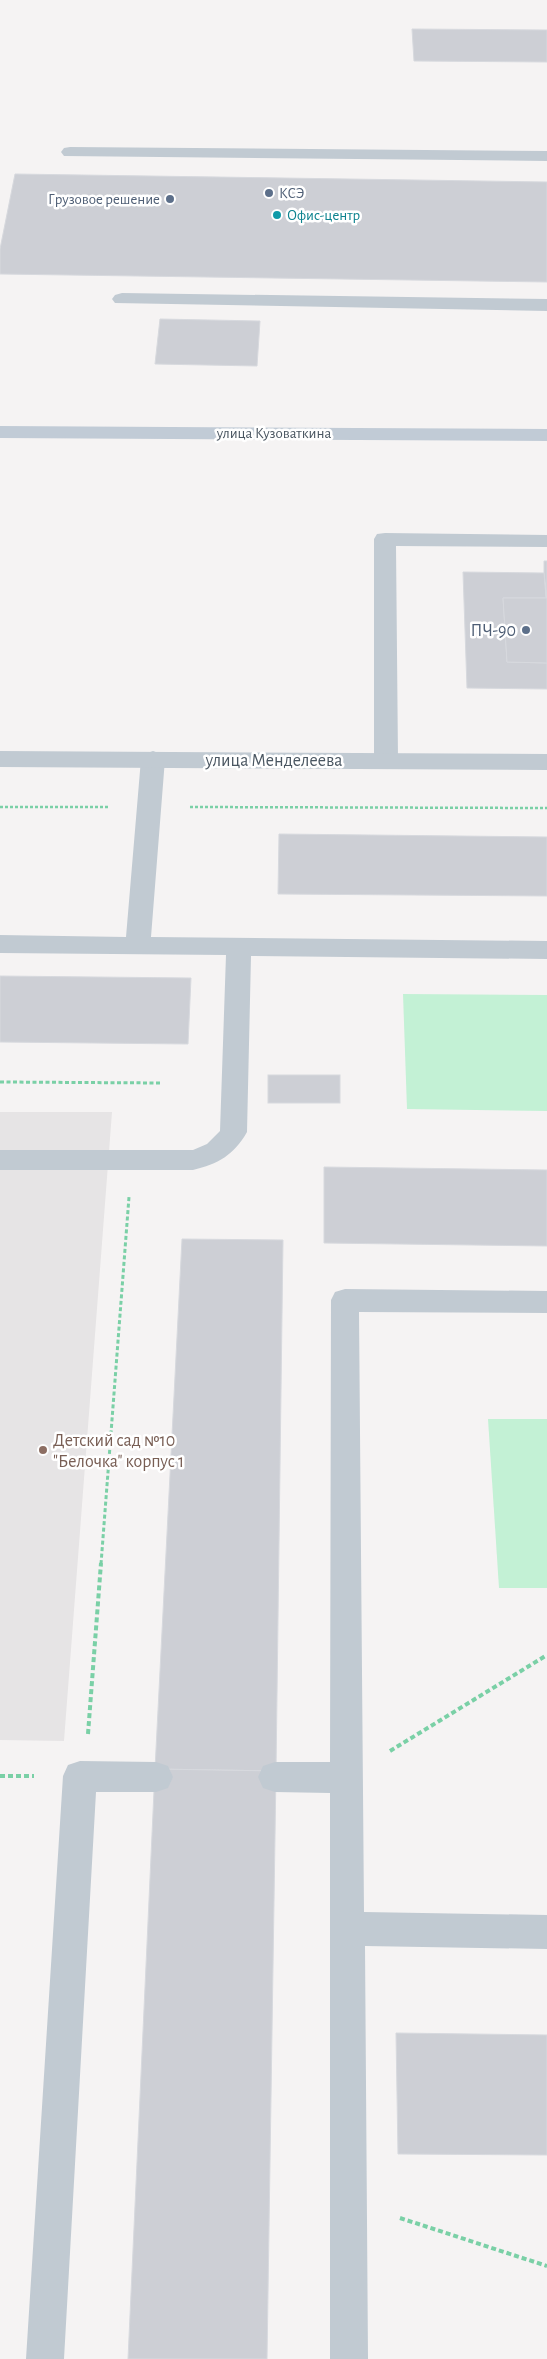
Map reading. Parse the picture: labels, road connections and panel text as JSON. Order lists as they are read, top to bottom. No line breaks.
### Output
{"streets":{"main road":["улица Кузоваткина"],"street":["улица Менделеева"]},"places":["КСЭ","Грузовое решение","Офис-центр","ПЧ-90","Детский сад №10 \"Белочка\" корпус 1"]}
